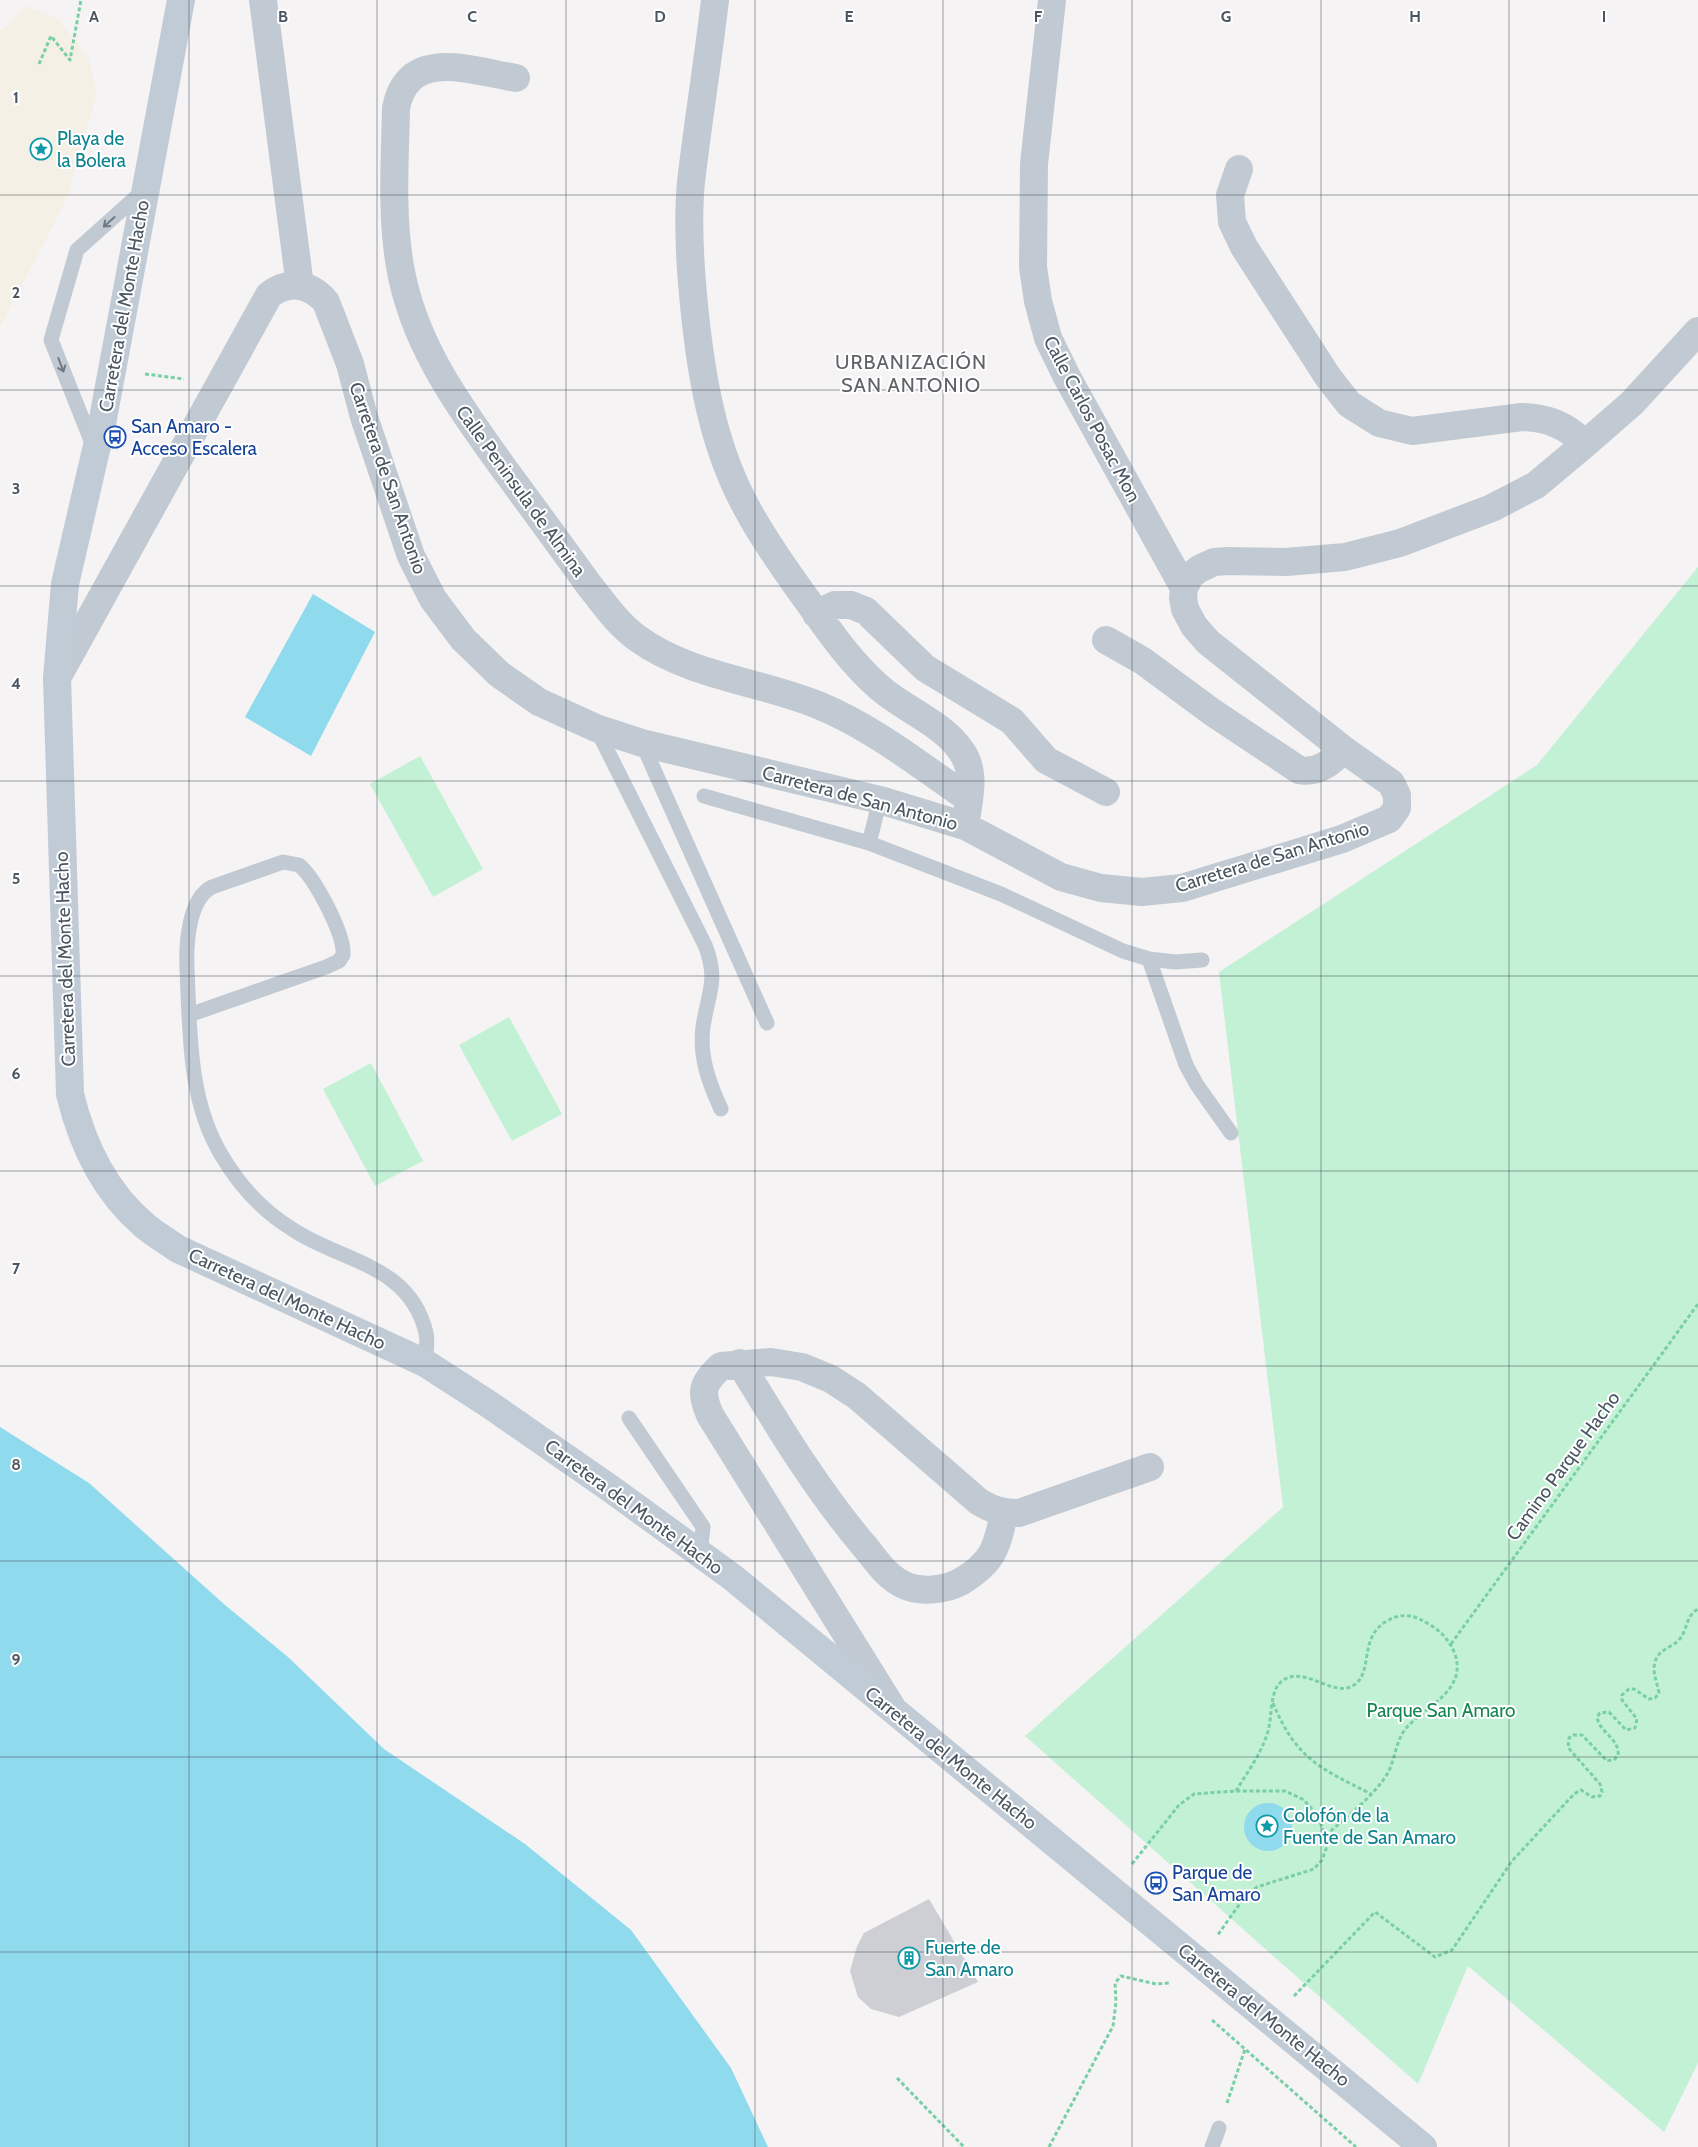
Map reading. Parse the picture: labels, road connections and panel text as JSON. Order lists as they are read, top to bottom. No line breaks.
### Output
{"streets":{"main road":["Carretera del Monte Hacho"],"street":["Calle Carlos Posac Mon","Carretera de San Antonio","Calle Peninsula de Almina"],"path":["Camino Parque Hacho"]},"crossings":[["Calle Carlos Posac Mon","Carretera de San Antonio"]],"districts":["URBANIZACIÓN SAN ANTONIO"],"parks":["Parque San Amaro"],"places":{"place":["Playa de la Bolera","Colofón de la Fuente de San Amaro"],"bus stop":["San Amaro - Acceso Escalera","Parque de San Amaro"],"building":["Fuerte de San Amaro"]},"grid":{"columns":["A","B","C","D","E","F","G","H","I"],"rows":["1","2","3","4","5","6","7","8","9"]}}
